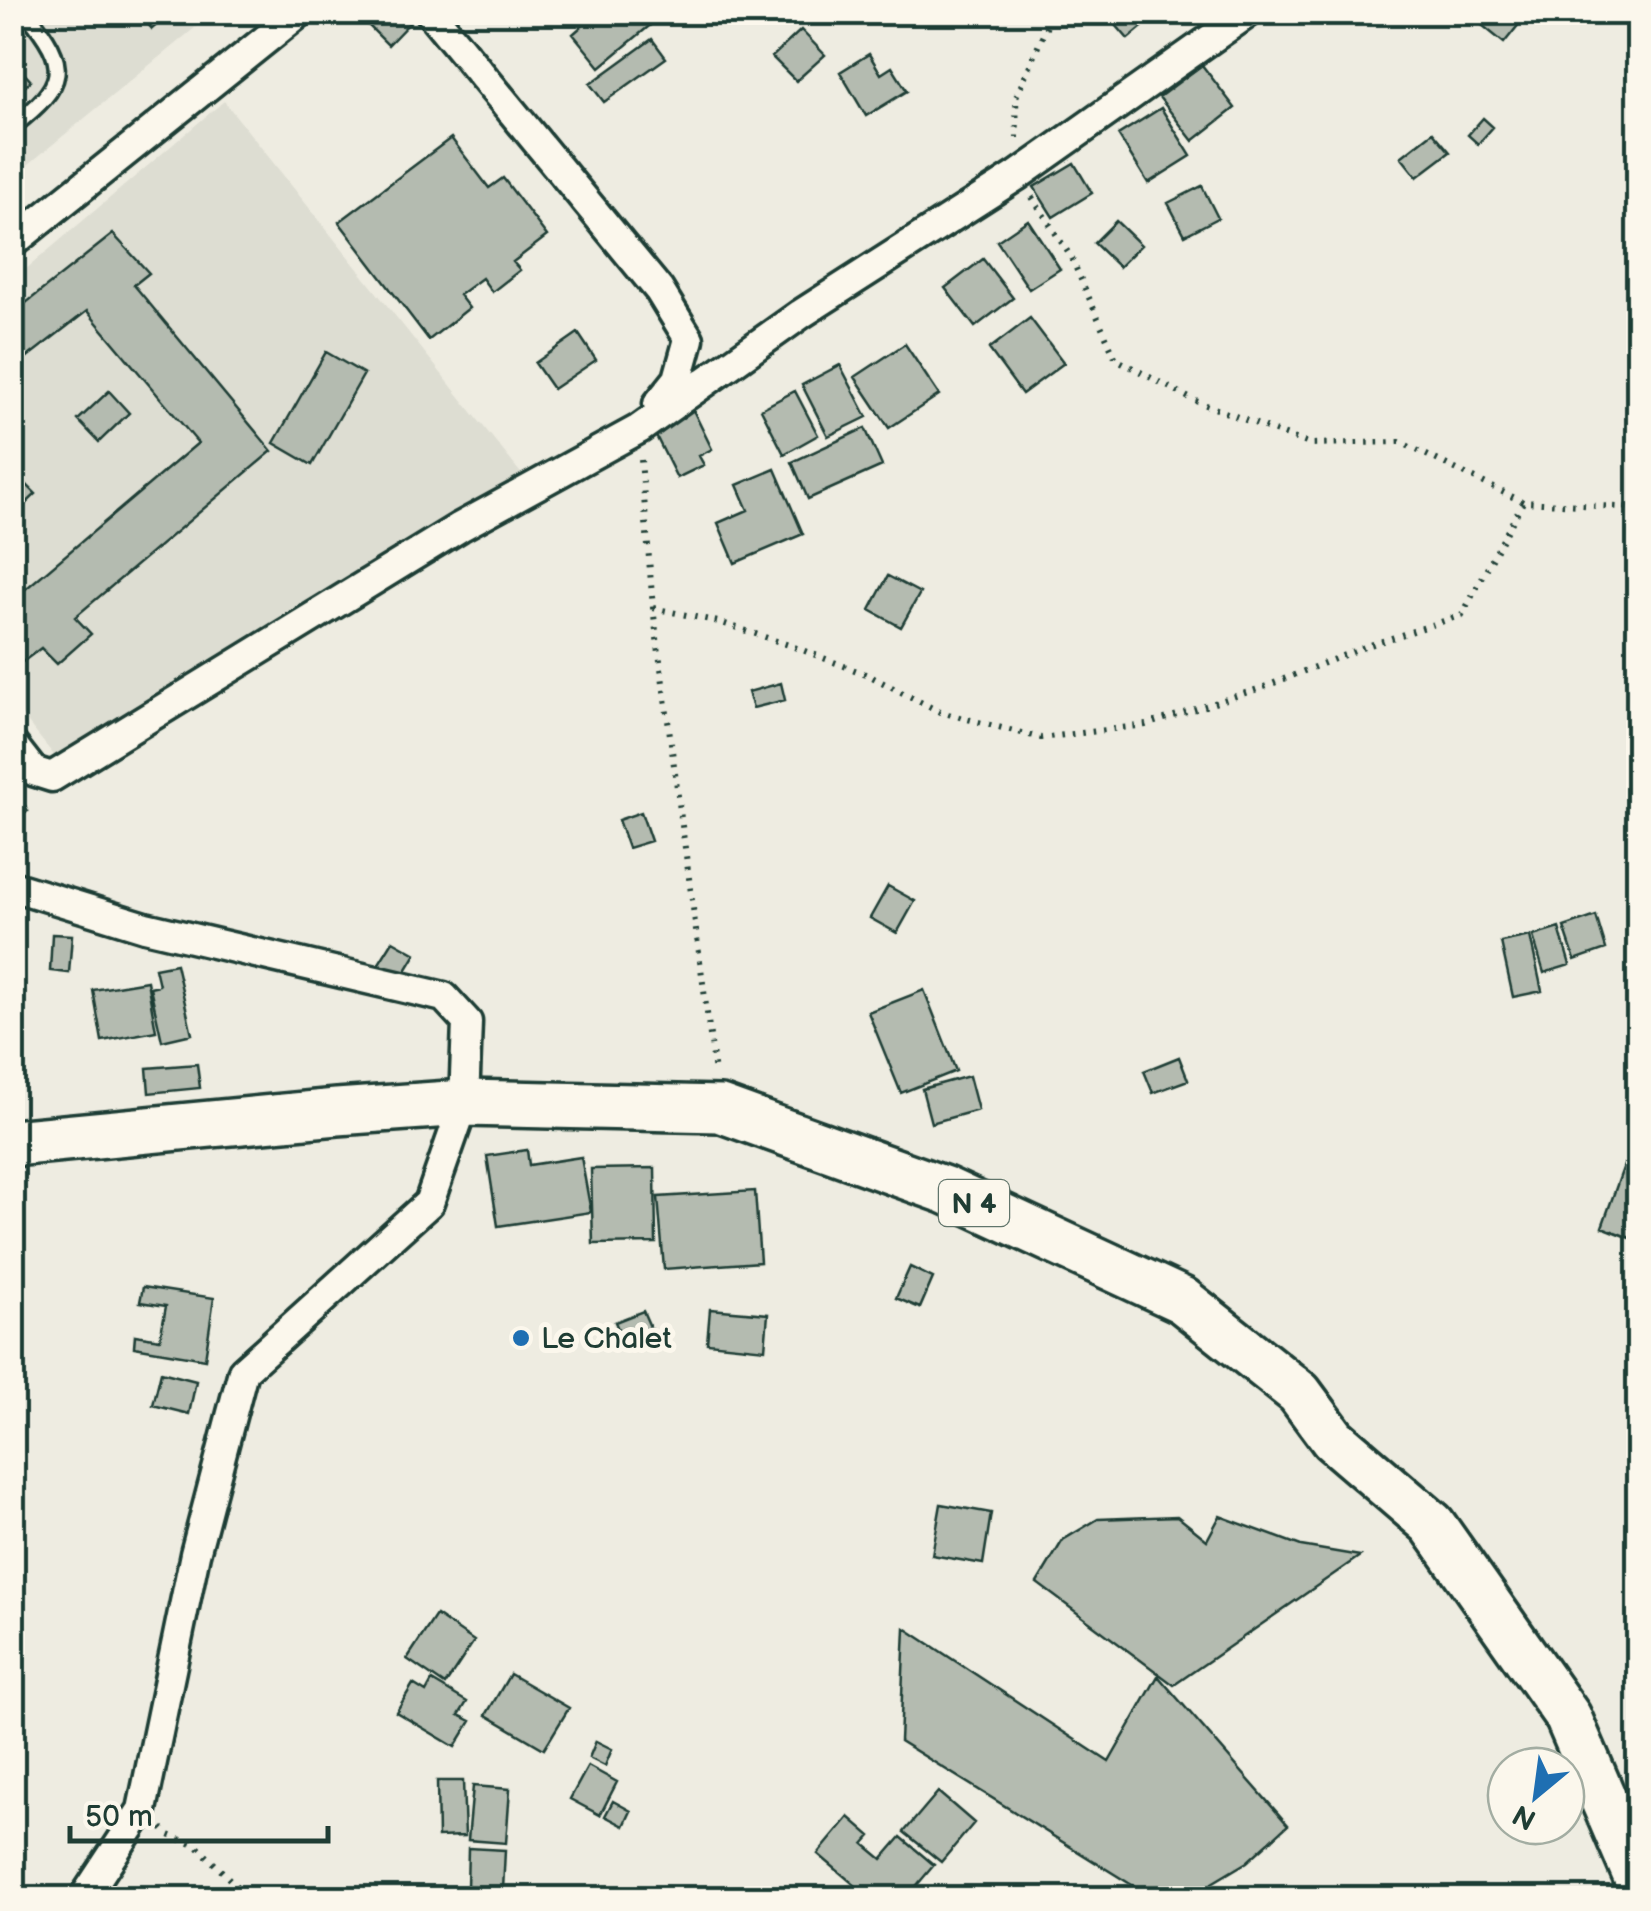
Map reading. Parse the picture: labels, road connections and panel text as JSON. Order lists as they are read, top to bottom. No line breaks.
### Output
{"streets":{"main road":["N 4"]},"places":["Le Chalet"],"scale_bar":"50 m","north":"bottom left"}
